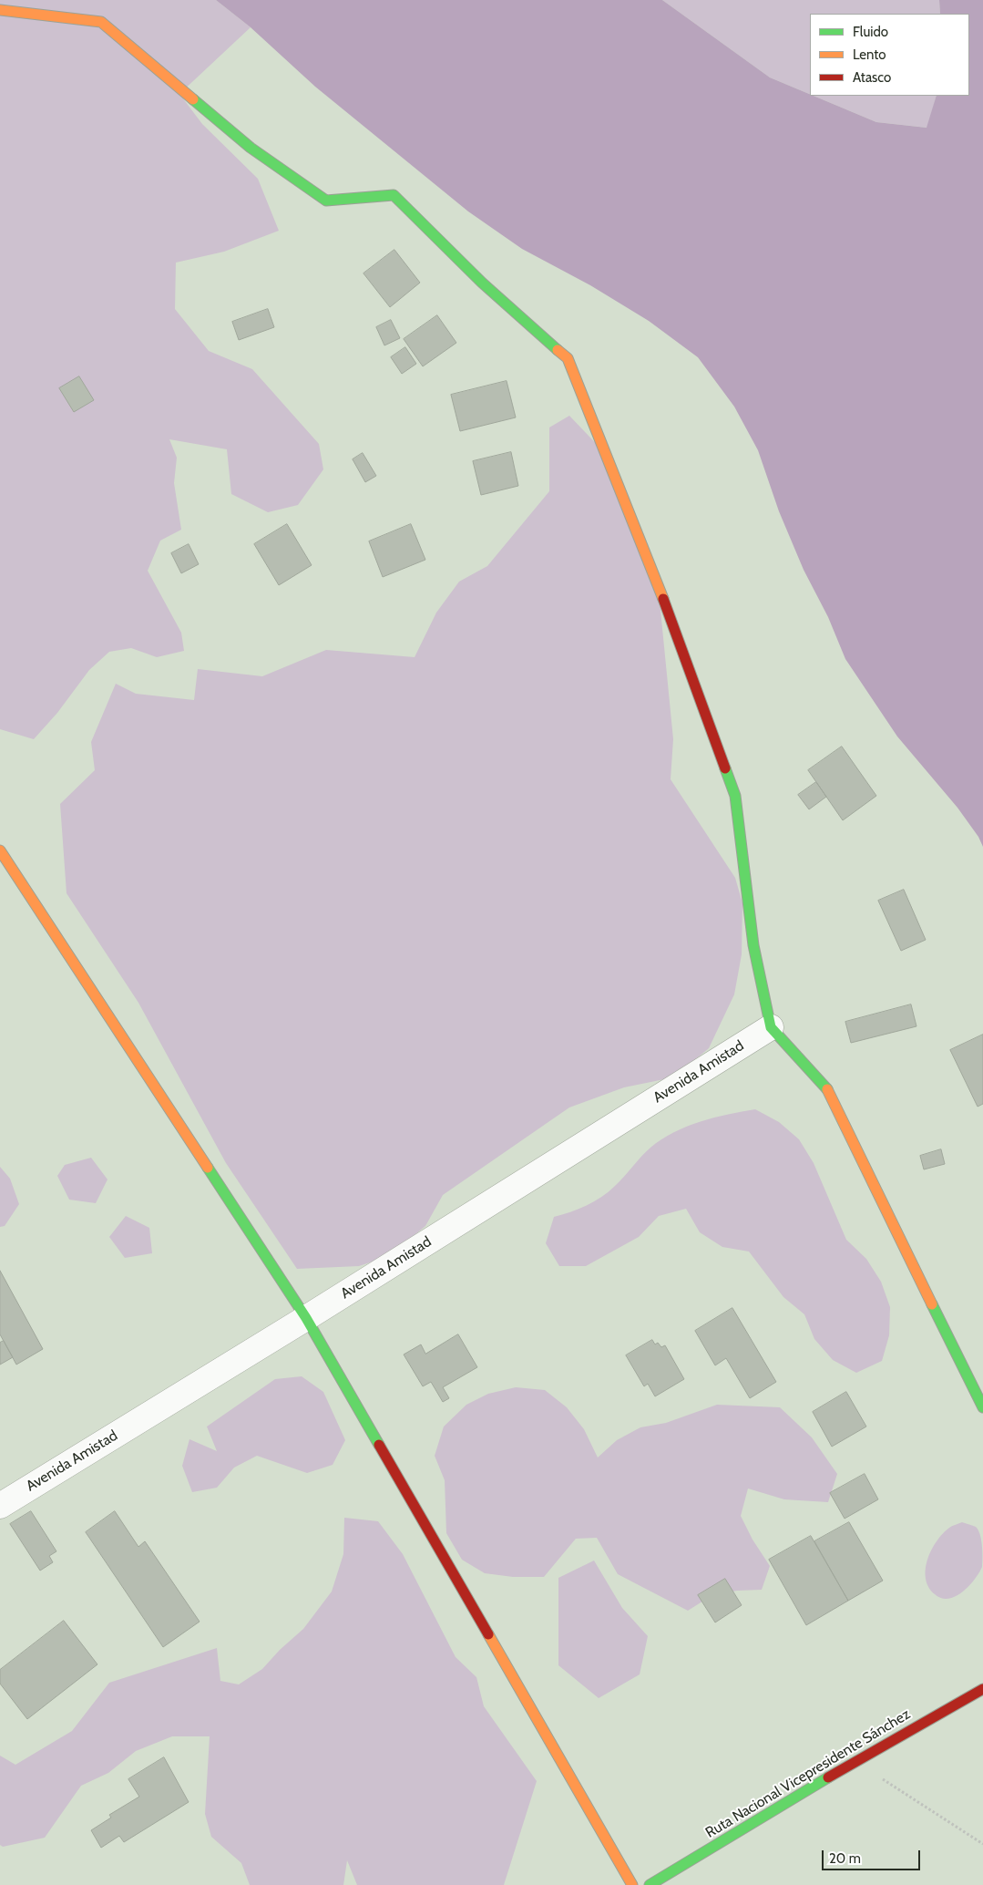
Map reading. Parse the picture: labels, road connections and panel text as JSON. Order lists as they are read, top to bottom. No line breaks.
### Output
{"streets":{"street":["Avenida Amistad","Ruta Nacional Vicepresidente Sánchez"]},"legend":["Fluido","Lento","Atasco"],"scale_bar":"20 m"}
